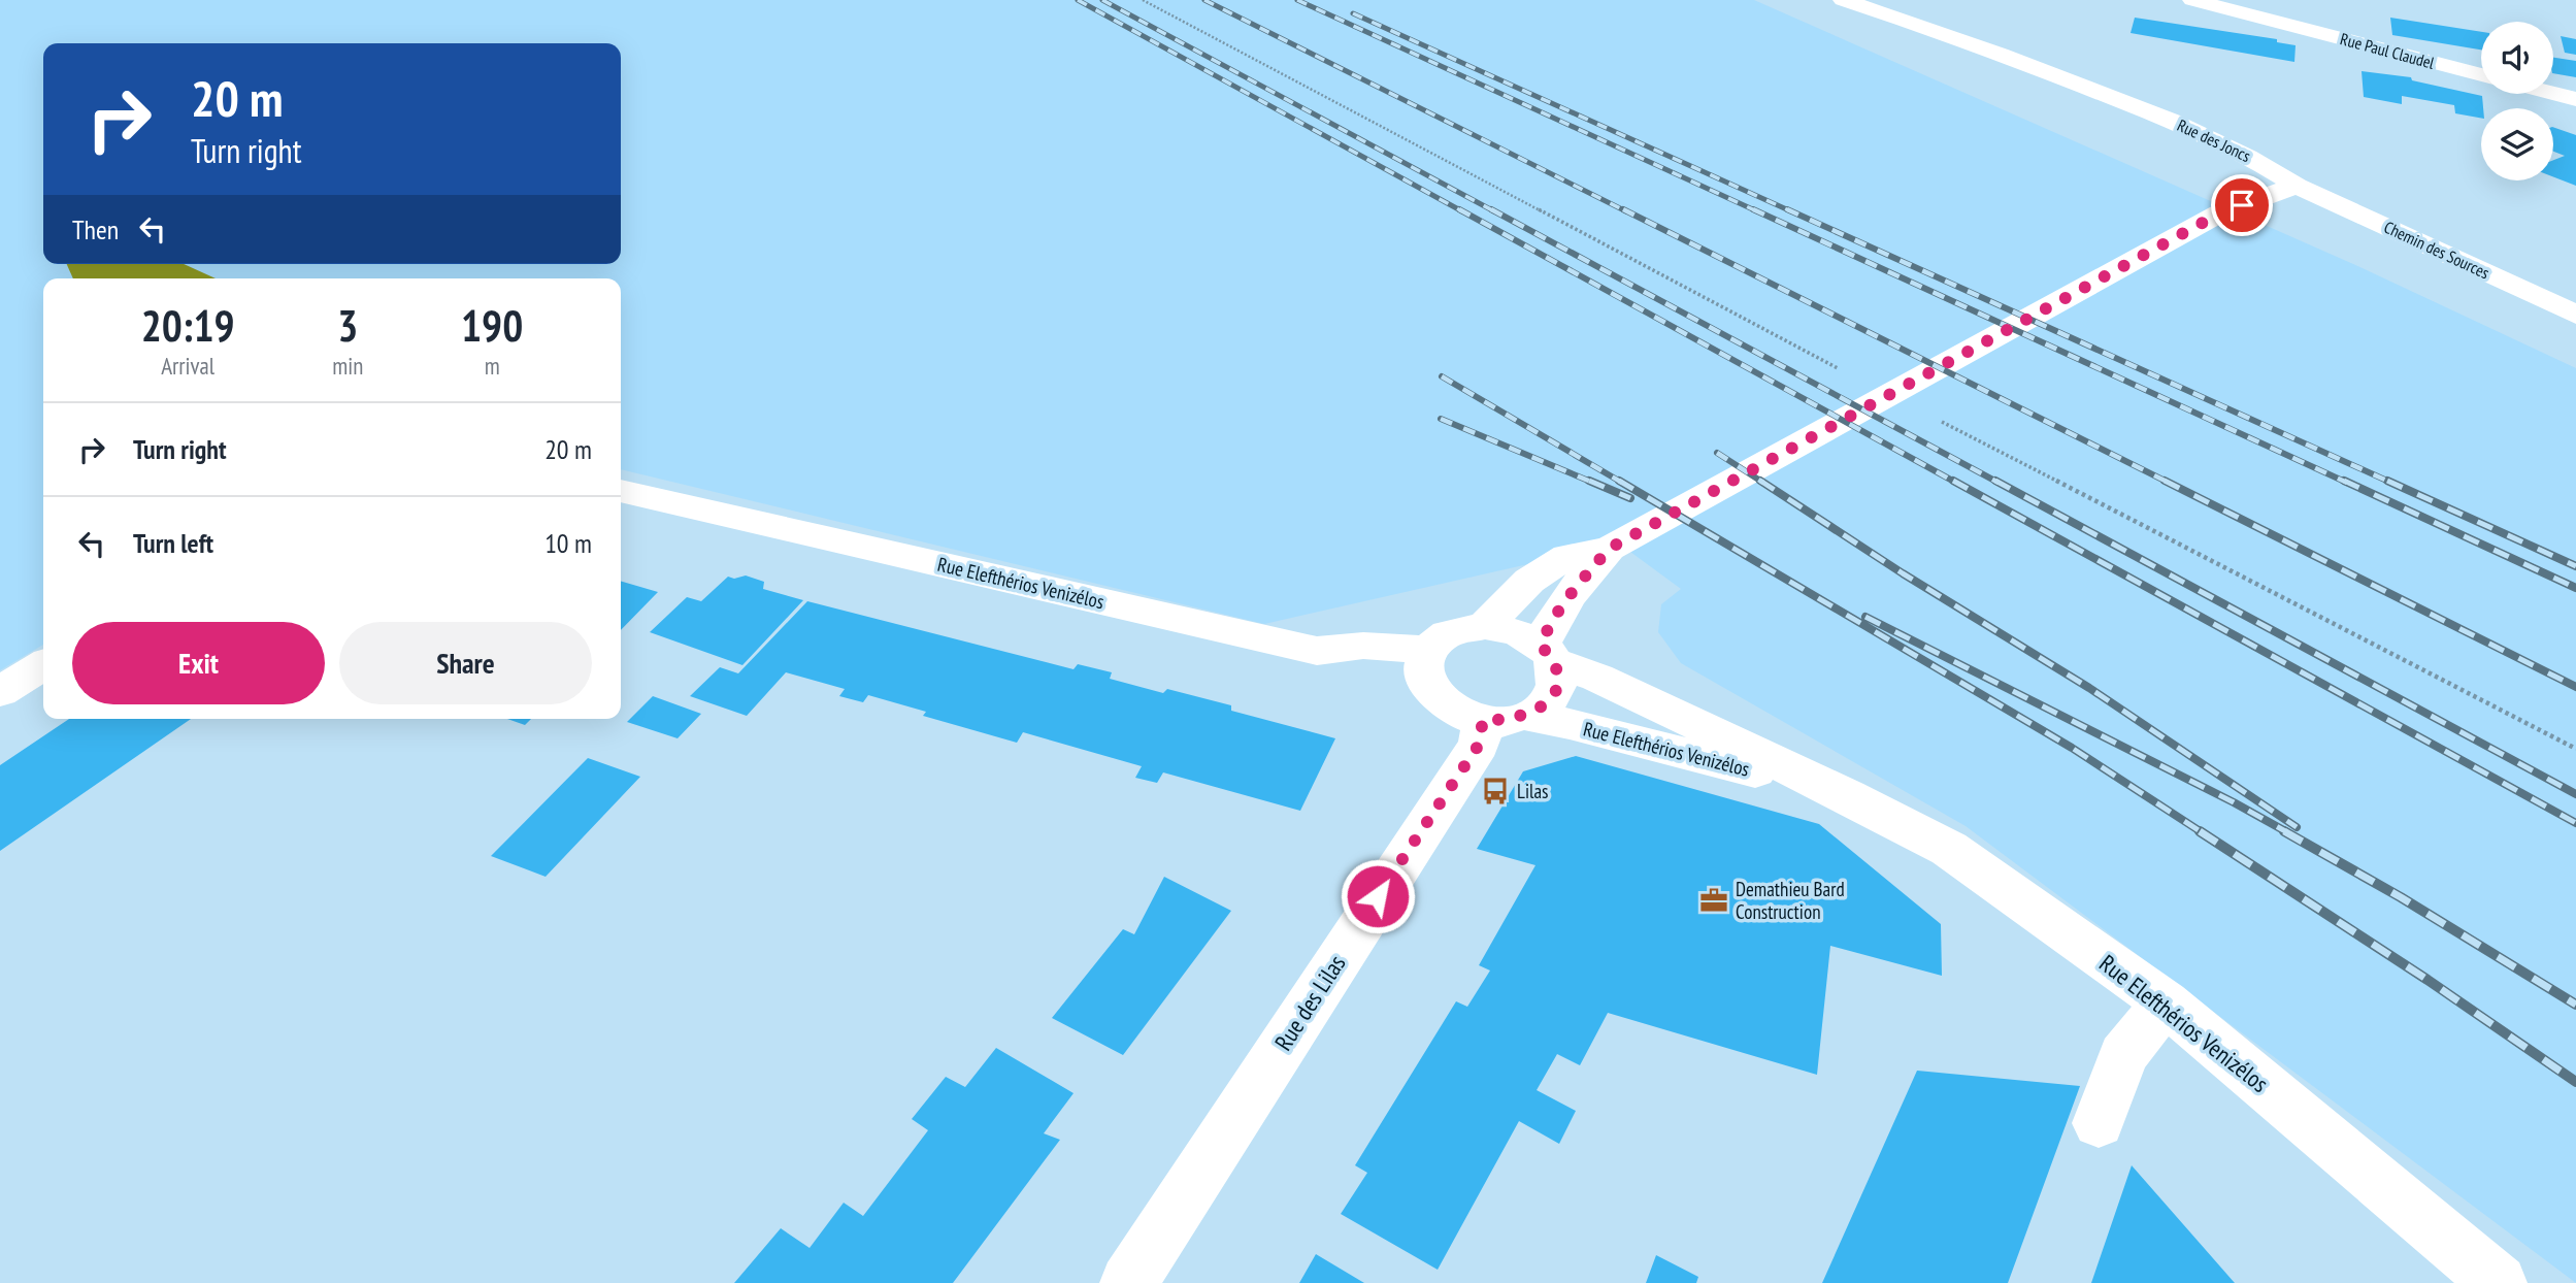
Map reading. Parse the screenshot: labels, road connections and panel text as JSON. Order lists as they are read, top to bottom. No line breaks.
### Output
{"streets":{"street":["Rue Paul Claudel","Rue des Joncs","Chemin des Sources","Rue Elefthérios Venizélos","Rue des Lilas"]},"crossings":[["Rue des Joncs","Chemin des Sources"],["Rue Elefthérios Venizélos","Rue des Lilas"]],"places":{"bus stop":["Lilas"],"office":["Demathieu Bard Construction"]},"page":{"turn":["20 m","Turn right"],"then":"Then","eta":["20:19","Arrival","3","min","190","m"],"list":[{"name":"Turn right","value":"20 m"},{"name":"Turn left","value":"10 m"}],"buttons":["Exit","Share"]}}
